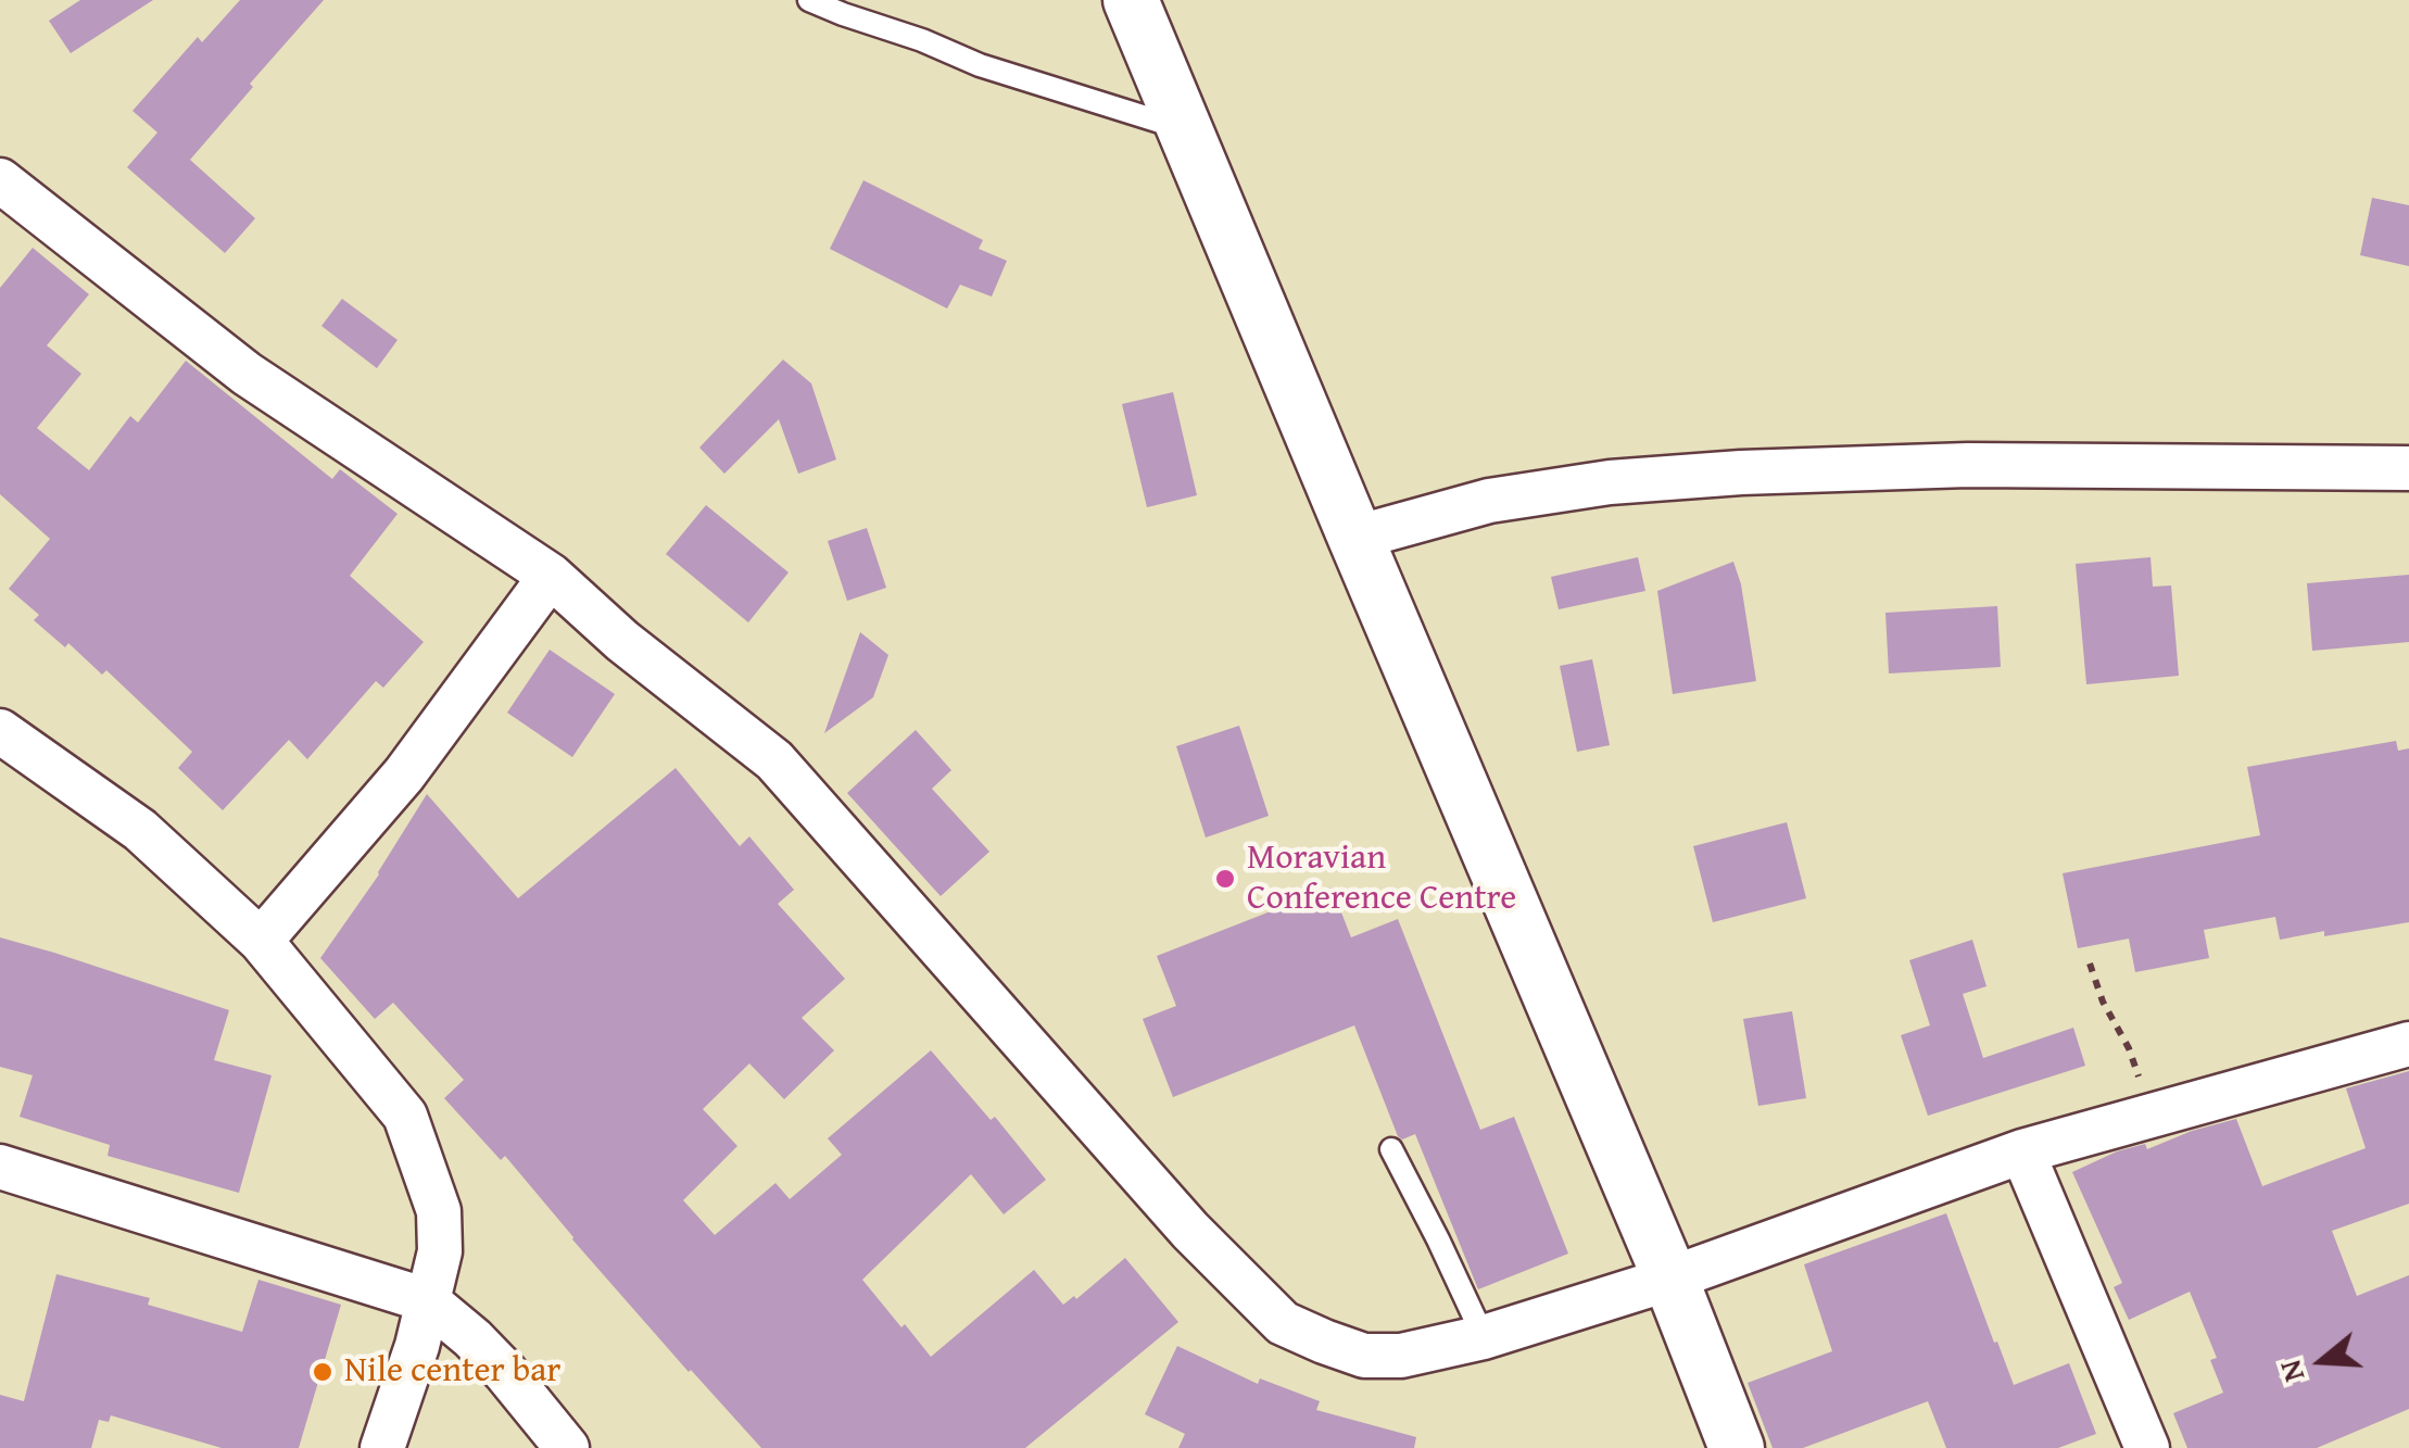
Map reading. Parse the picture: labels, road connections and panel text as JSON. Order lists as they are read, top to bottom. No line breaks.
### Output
{"places":["Moravian Conference Centre","Nile center bar"],"north":"left"}
